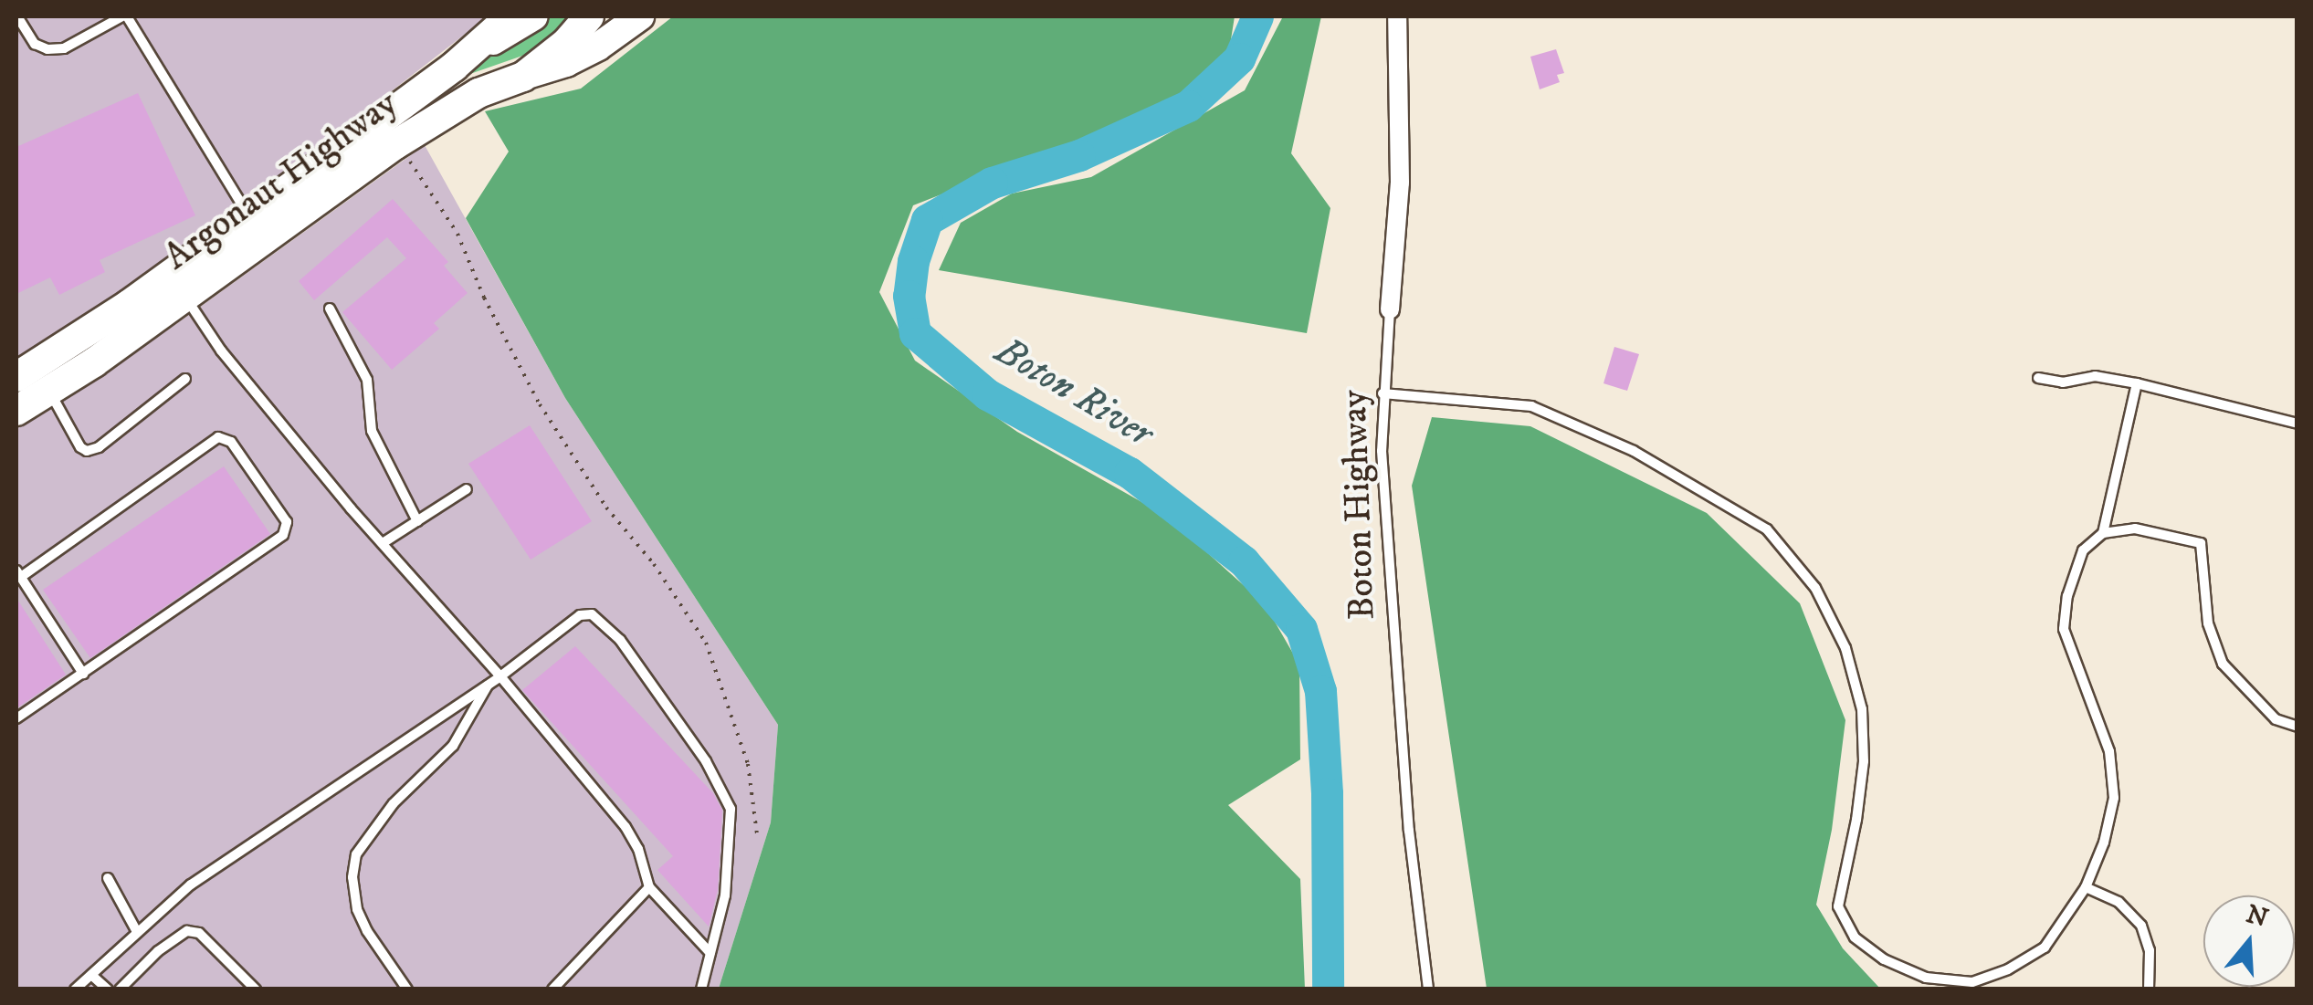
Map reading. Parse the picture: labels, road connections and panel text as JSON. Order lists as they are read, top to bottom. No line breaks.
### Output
{"streets":{"main road":["Argonaut Highway"],"street":["Boton Highway"]},"water":["Boton River"],"north":"top"}
